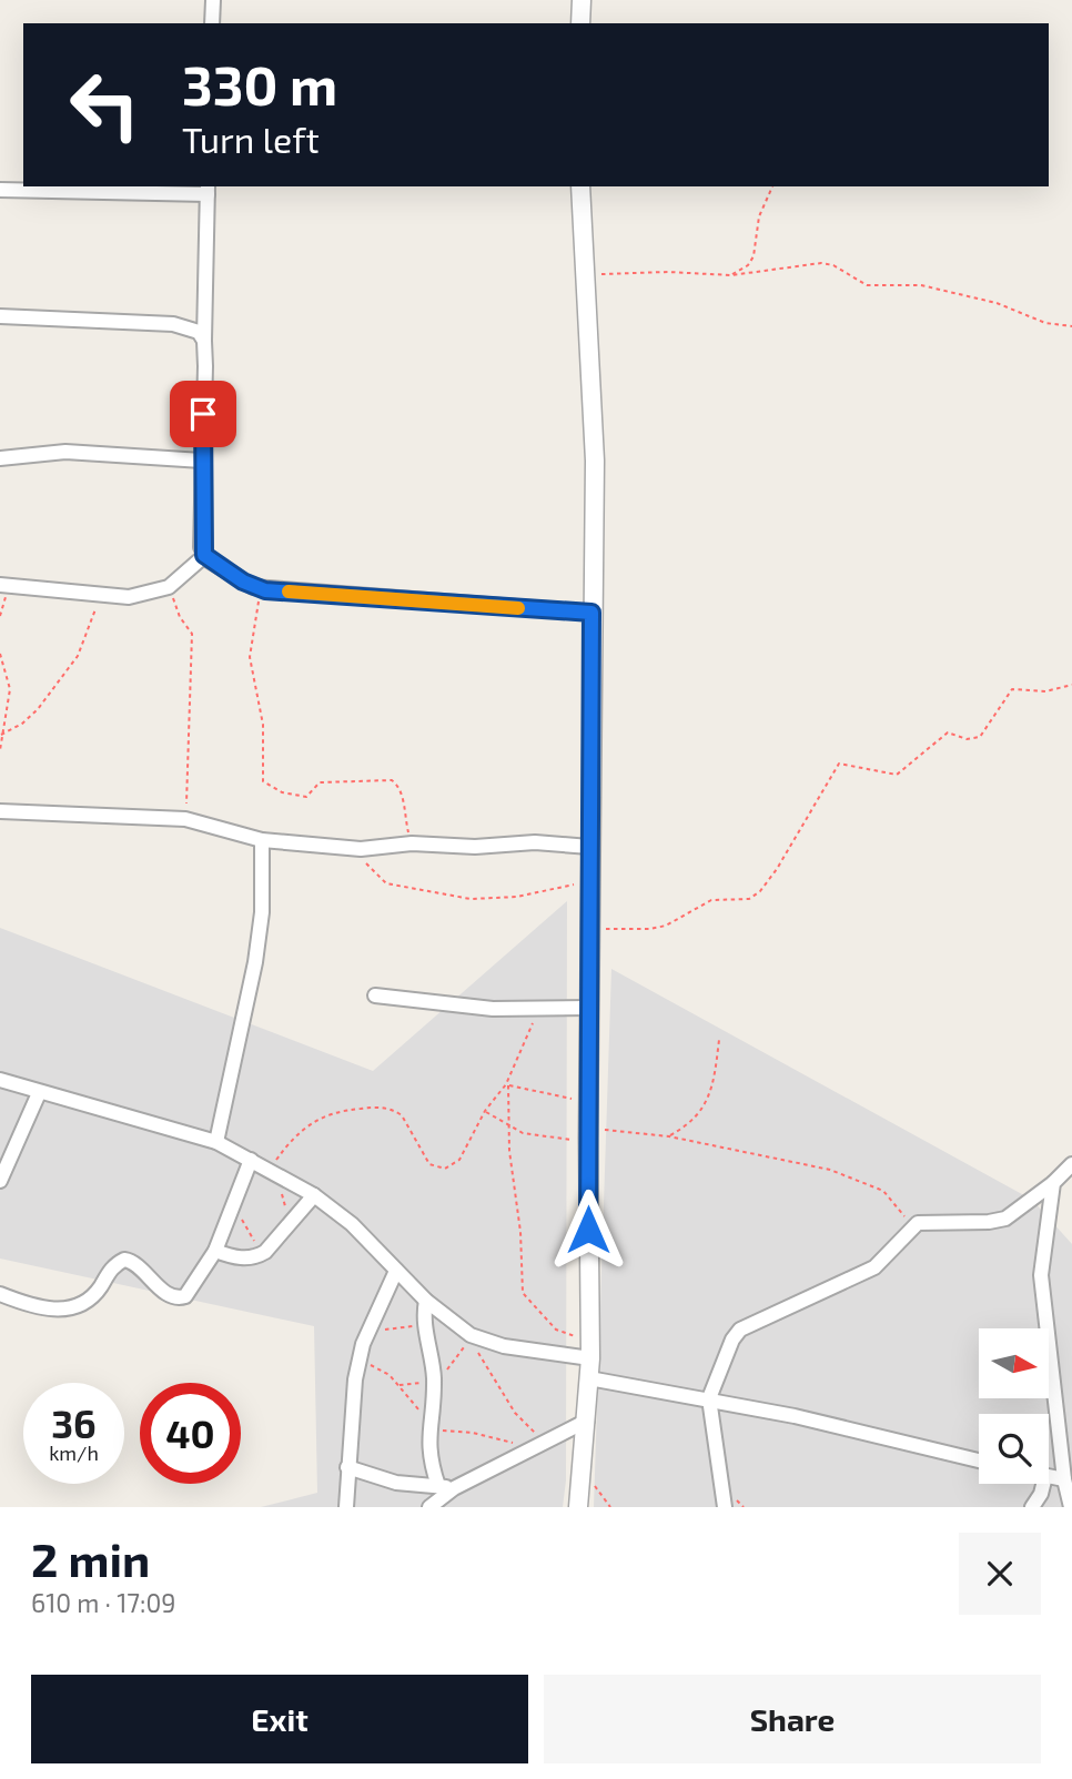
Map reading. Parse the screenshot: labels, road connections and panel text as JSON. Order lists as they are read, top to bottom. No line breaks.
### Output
{"north":"right","page":{"turn":["330 m","Turn left"],"speed":"36 km/h","limit":"40","heading":["2 min","610 m · 17:09"],"buttons":["Exit","Share"]}}
